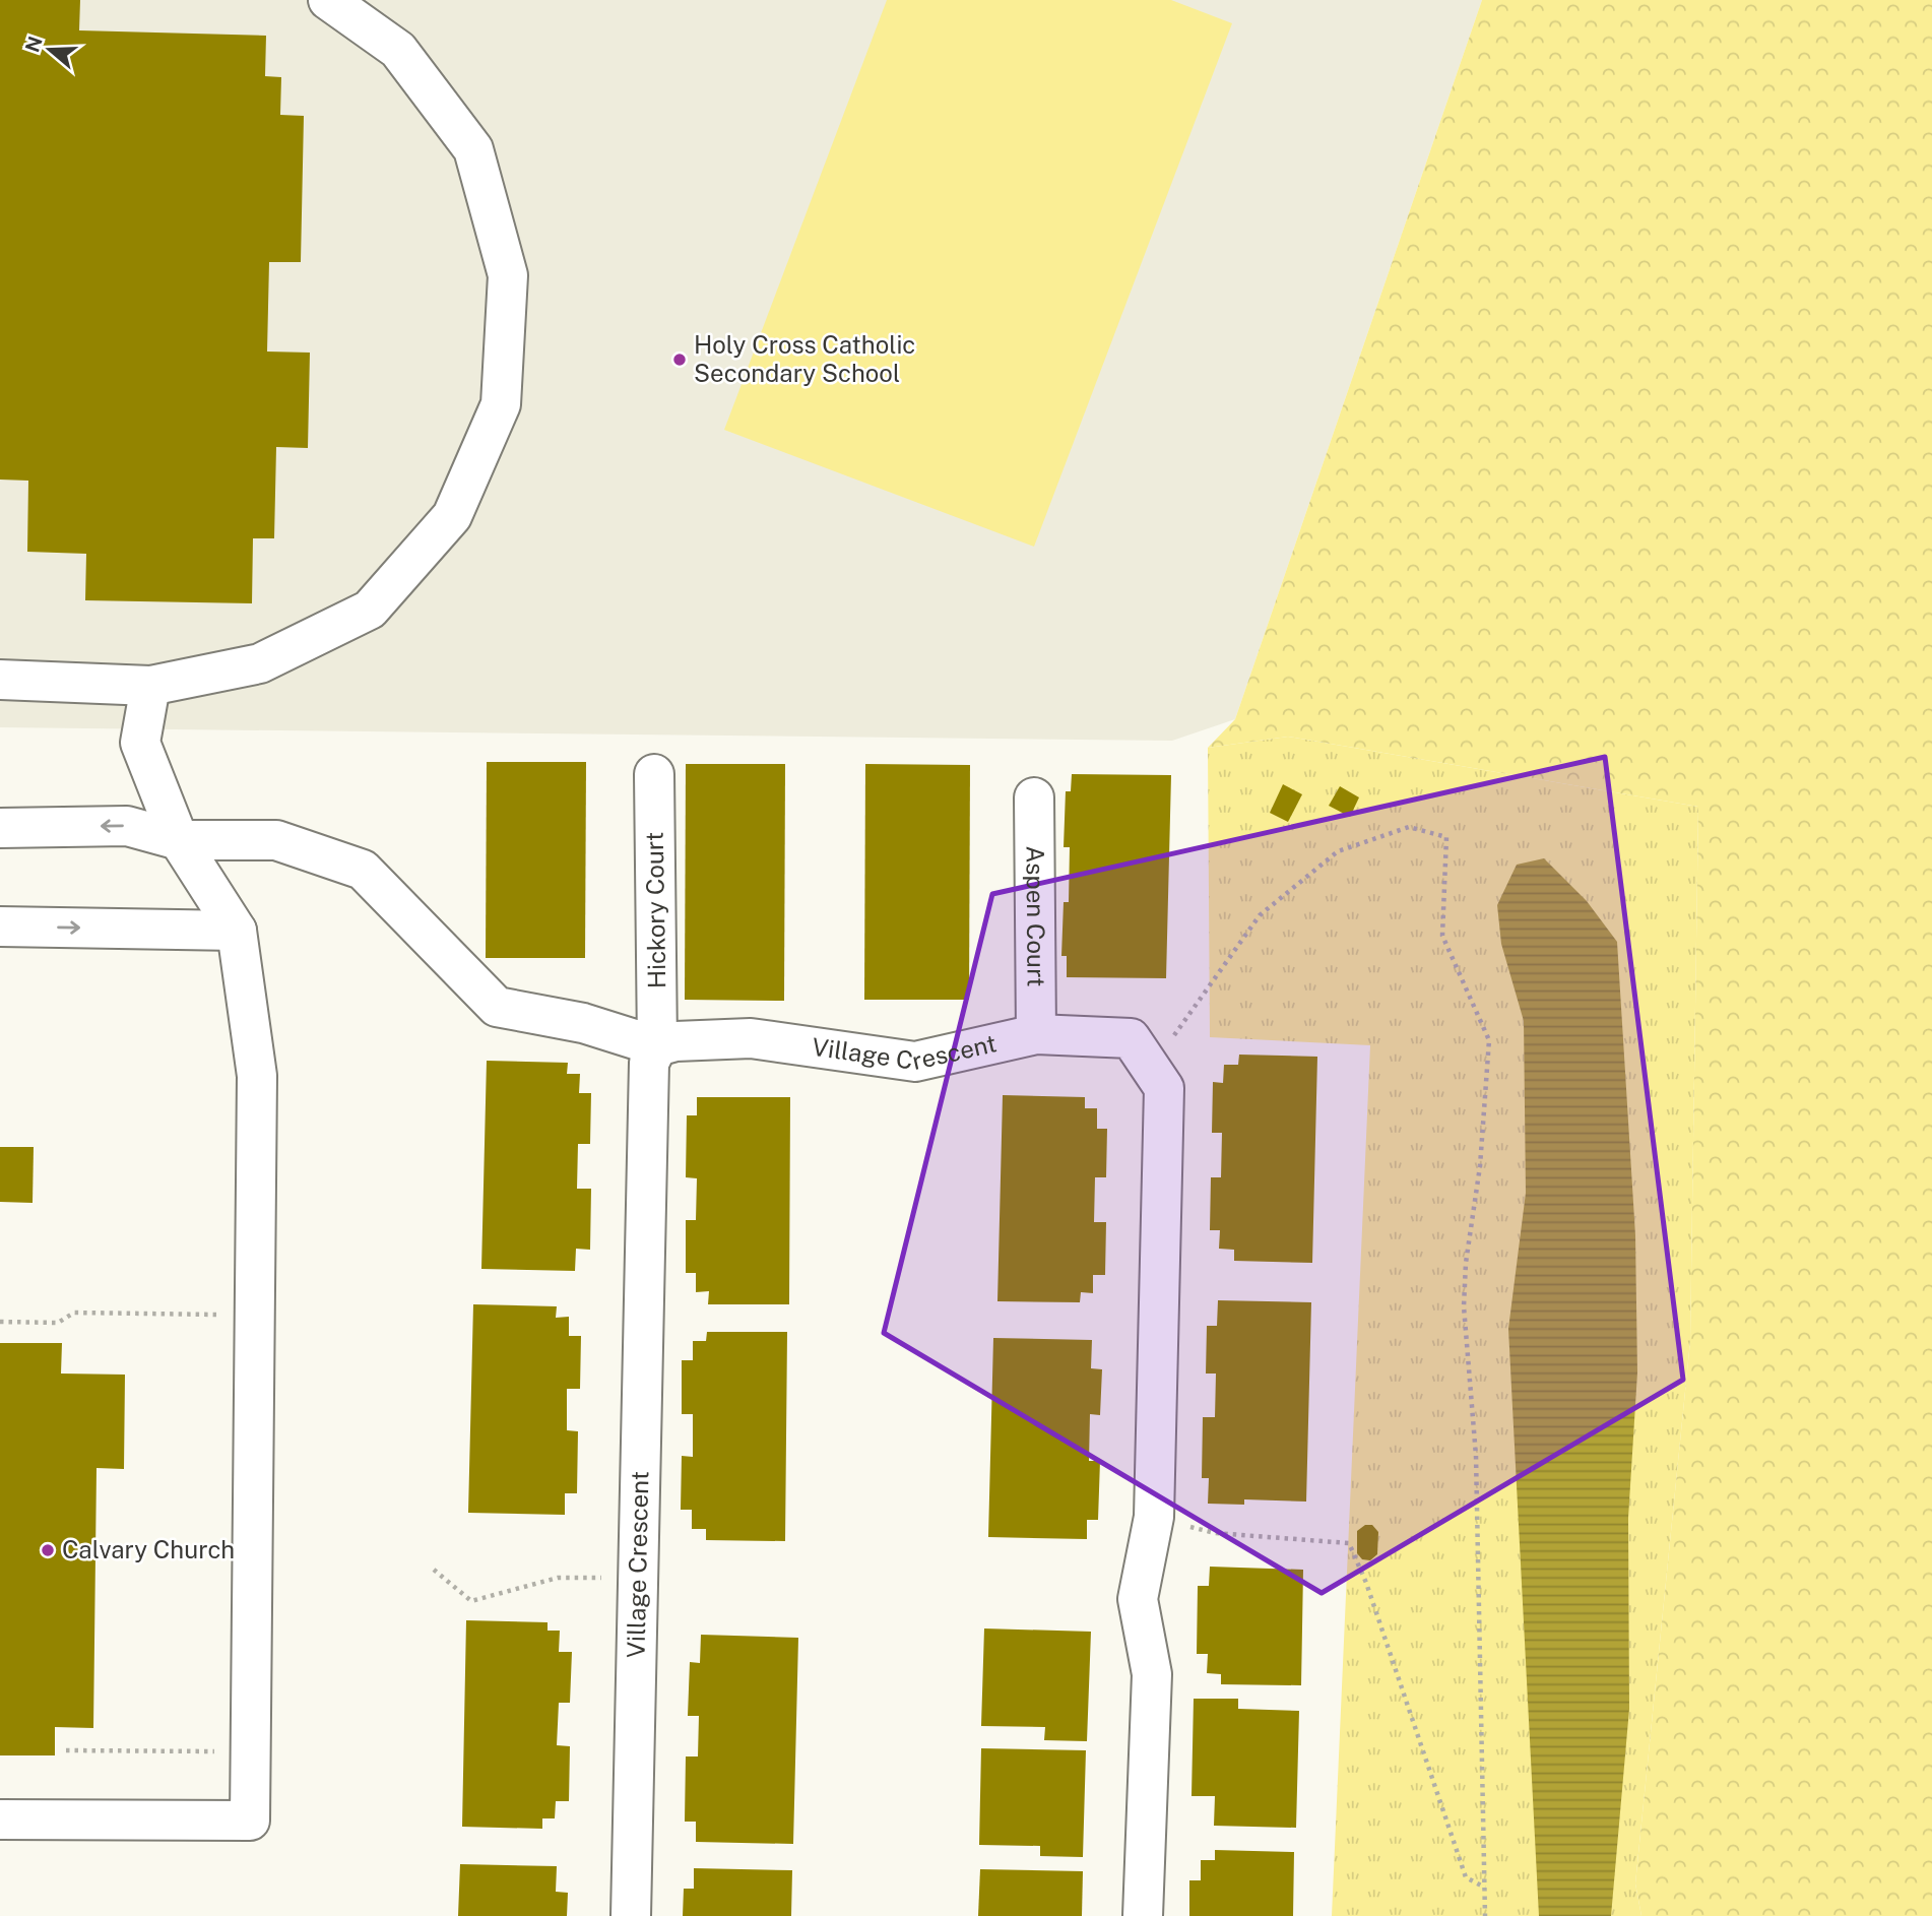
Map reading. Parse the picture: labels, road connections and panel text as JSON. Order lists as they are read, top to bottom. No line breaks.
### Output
{"streets":{"street":["Hickory Court","Aspen Court","Village Crescent"]},"crossings":[["Hickory Court","Village Crescent"],["Aspen Court","Village Crescent"]],"places":["Holy Cross Catholic Secondary School","Calvary Church"],"north":"left"}
